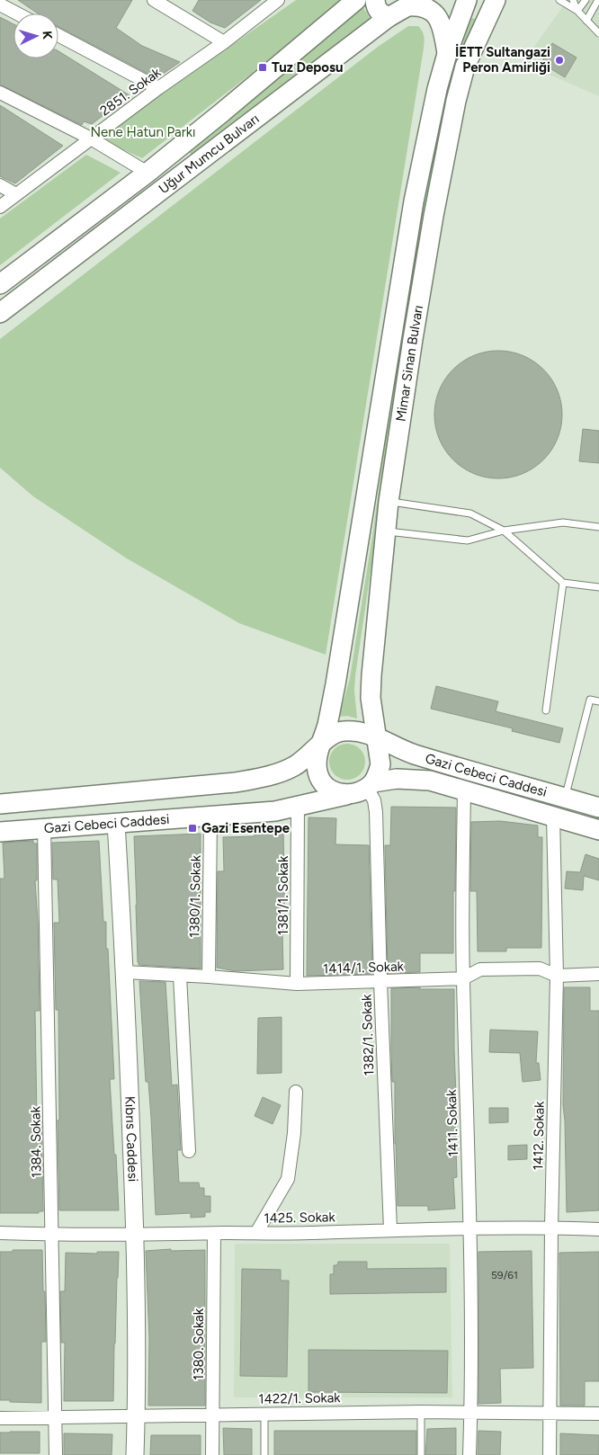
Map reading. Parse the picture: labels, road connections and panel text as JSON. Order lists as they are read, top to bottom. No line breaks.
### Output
{"streets":{"main road":["Uğur Mumcu Bulvarı","Mimar Sinan Bulvarı","Gazi Cebeci Caddesi","Kıbrıs Caddesi"],"street":["2851. Sokak","1381/1. Sokak","1380/1. Sokak","1414/1. Sokak","1382/1. Sokak","1411. Sokak","1412. Sokak","1384. Sokak","1425. Sokak","1380. Sokak","1422/1. Sokak"]},"crossings":[["Mimar Sinan Bulvarı","Gazi Cebeci Caddesi"],["Mimar Sinan Bulvarı","1382/1. Sokak"],["Gazi Cebeci Caddesi","1381/1. Sokak"],["Gazi Cebeci Caddesi","1380/1. Sokak"],["Gazi Cebeci Caddesi","1382/1. Sokak"],["Gazi Cebeci Caddesi","1411. Sokak"],["Gazi Cebeci Caddesi","1412. Sokak"],["Gazi Cebeci Caddesi","Kıbrıs Caddesi"],["Gazi Cebeci Caddesi","1384. Sokak"],["1381/1. Sokak","1414/1. Sokak"],["1380/1. Sokak","1414/1. Sokak"],["1414/1. Sokak","1382/1. Sokak"],["1414/1. Sokak","1411. Sokak"],["1414/1. Sokak","1412. Sokak"],["1414/1. Sokak","Kıbrıs Caddesi"],["1382/1. Sokak","1425. Sokak"],["1411. Sokak","1425. Sokak"],["1411. Sokak","1422/1. Sokak"],["1412. Sokak","1425. Sokak"],["1412. Sokak","1422/1. Sokak"],["Kıbrıs Caddesi","1425. Sokak"],["Kıbrıs Caddesi","1422/1. Sokak"],["1384. Sokak","1425. Sokak"],["1384. Sokak","1422/1. Sokak"],["1425. Sokak","1380. Sokak"],["1380. Sokak","1422/1. Sokak"]],"parks":["Nene Hatun Parkı"],"places":{"other":["İETT Sultangazi Peron Amirliği"],"transit":["Tuz Deposu","Gazi Esentepe"]},"house_numbers":["59/61"],"north":"right"}
